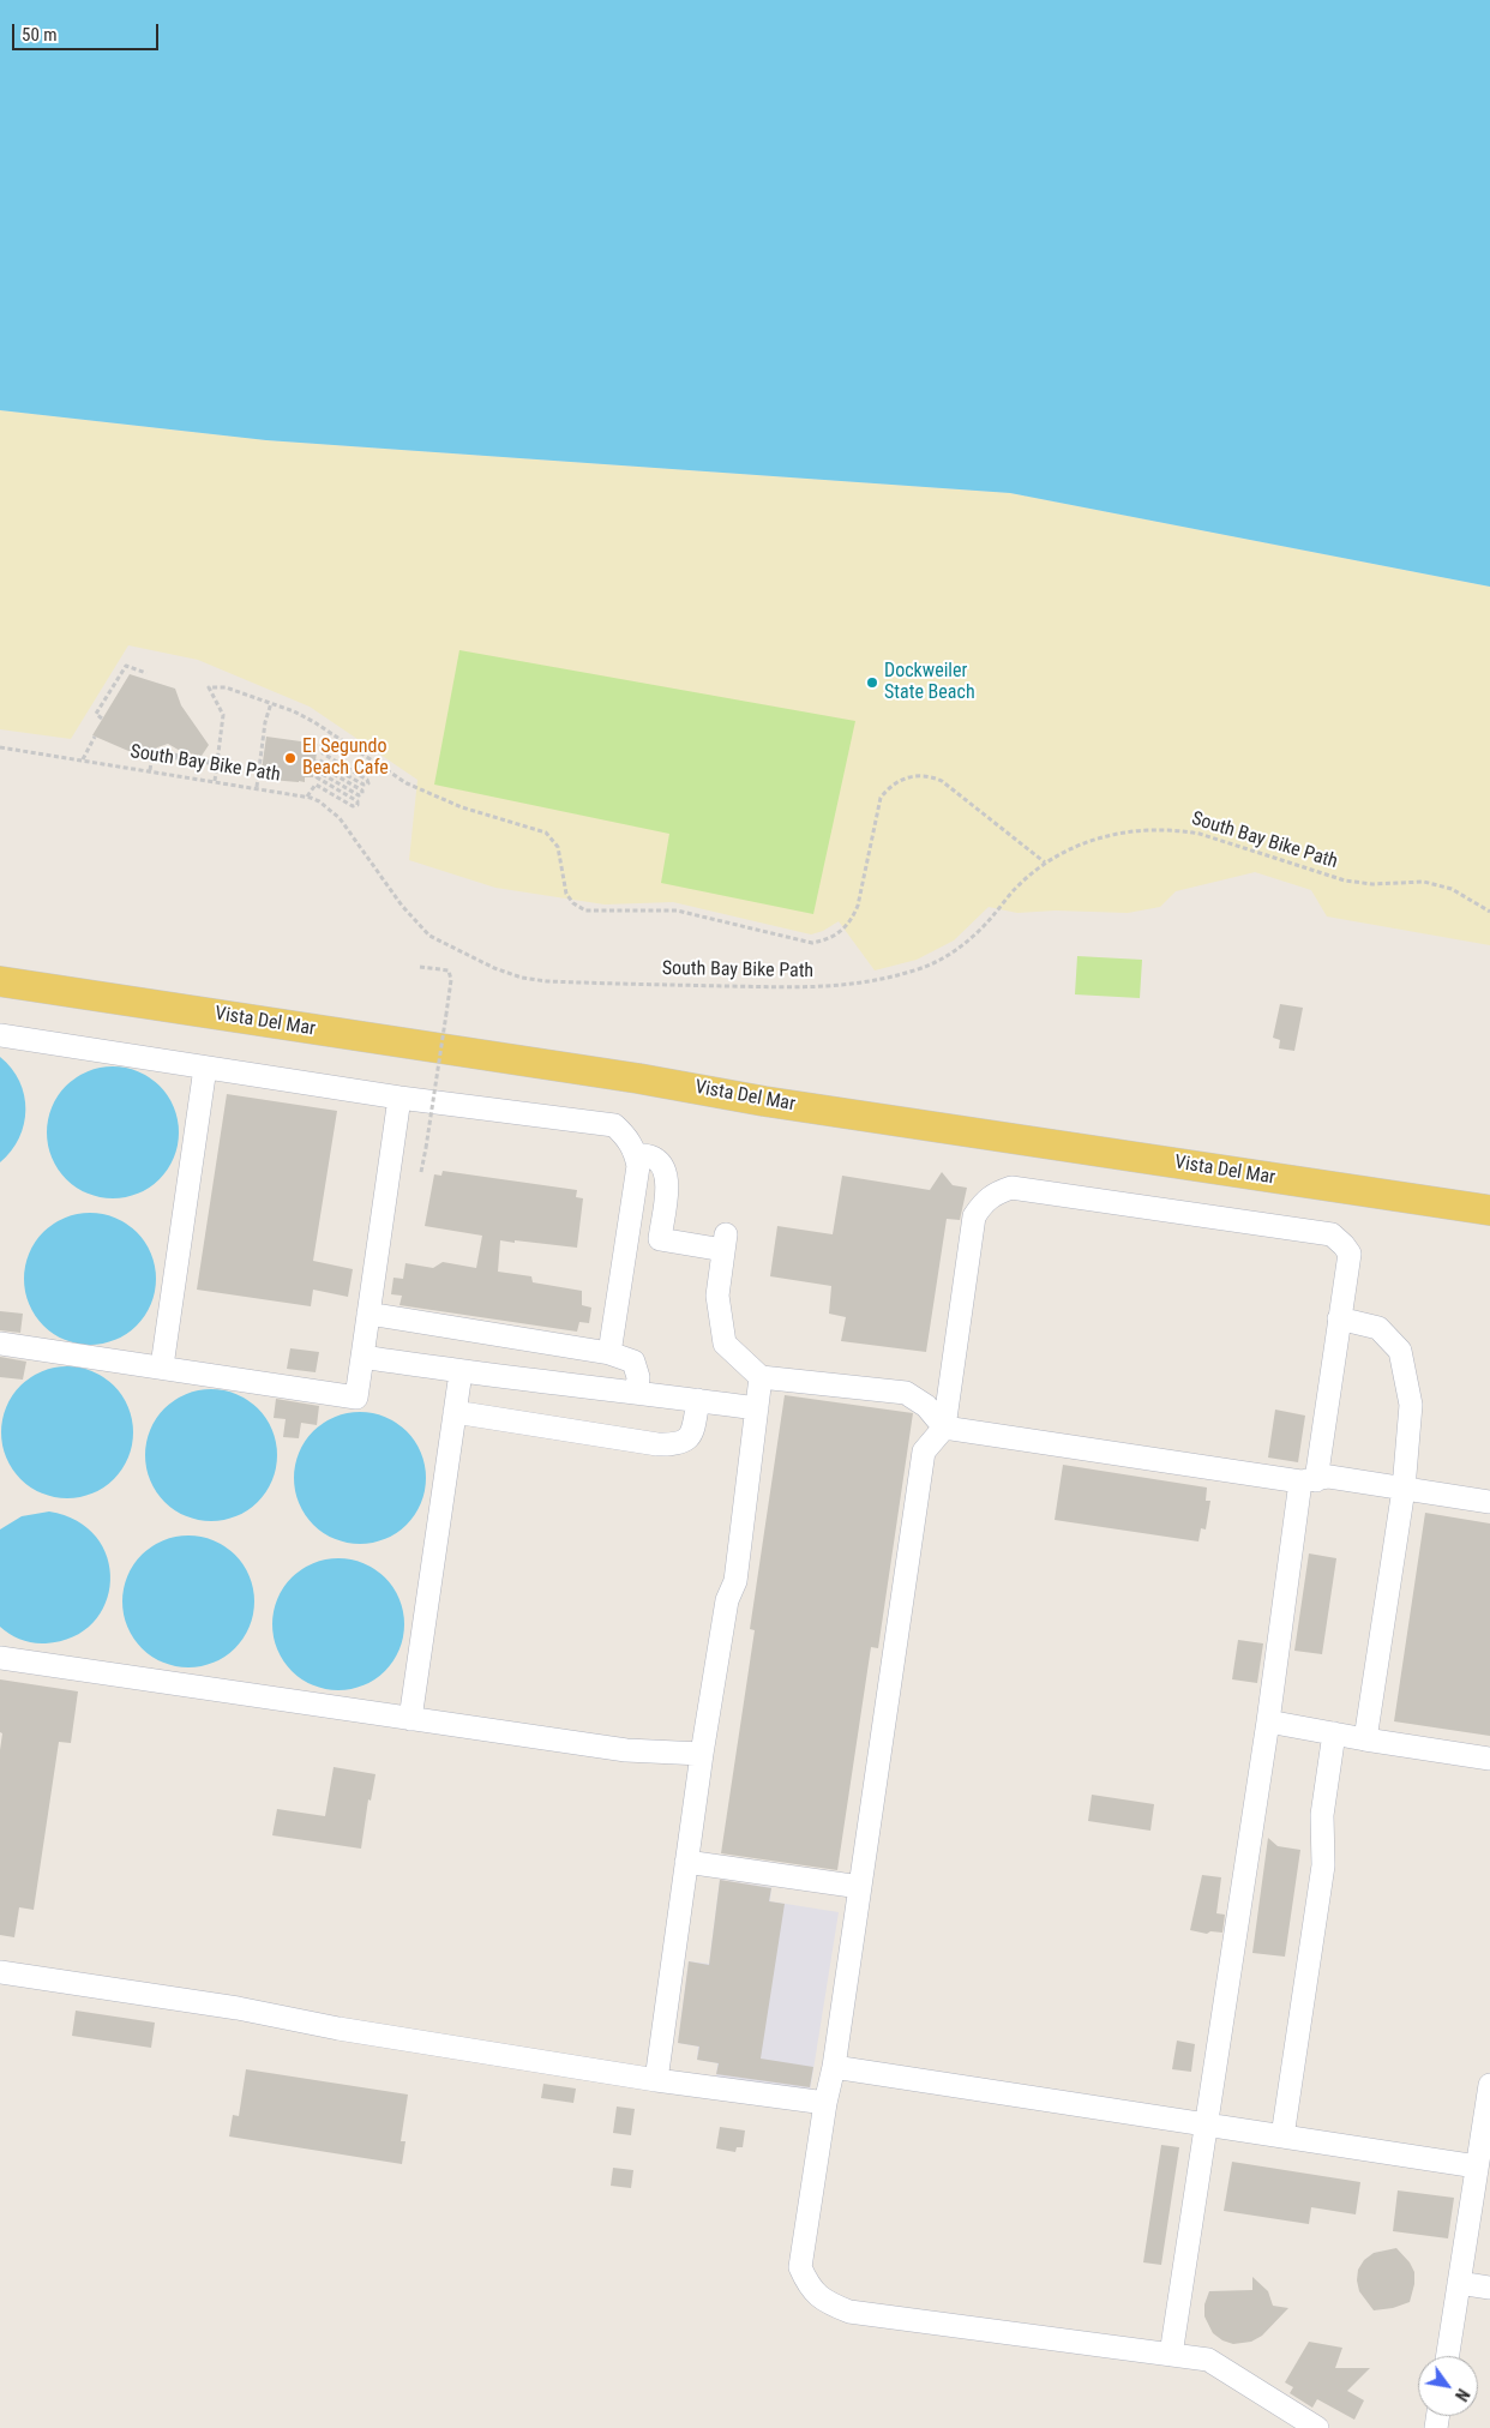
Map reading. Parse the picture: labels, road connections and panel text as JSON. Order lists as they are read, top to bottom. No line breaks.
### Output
{"streets":{"main road":["Vista Del Mar"],"path":["South Bay Bike Path"]},"places":["Dockweiler State Beach","El Segundo Beach Cafe"],"scale_bar":"50 m","north":"bottom right"}
